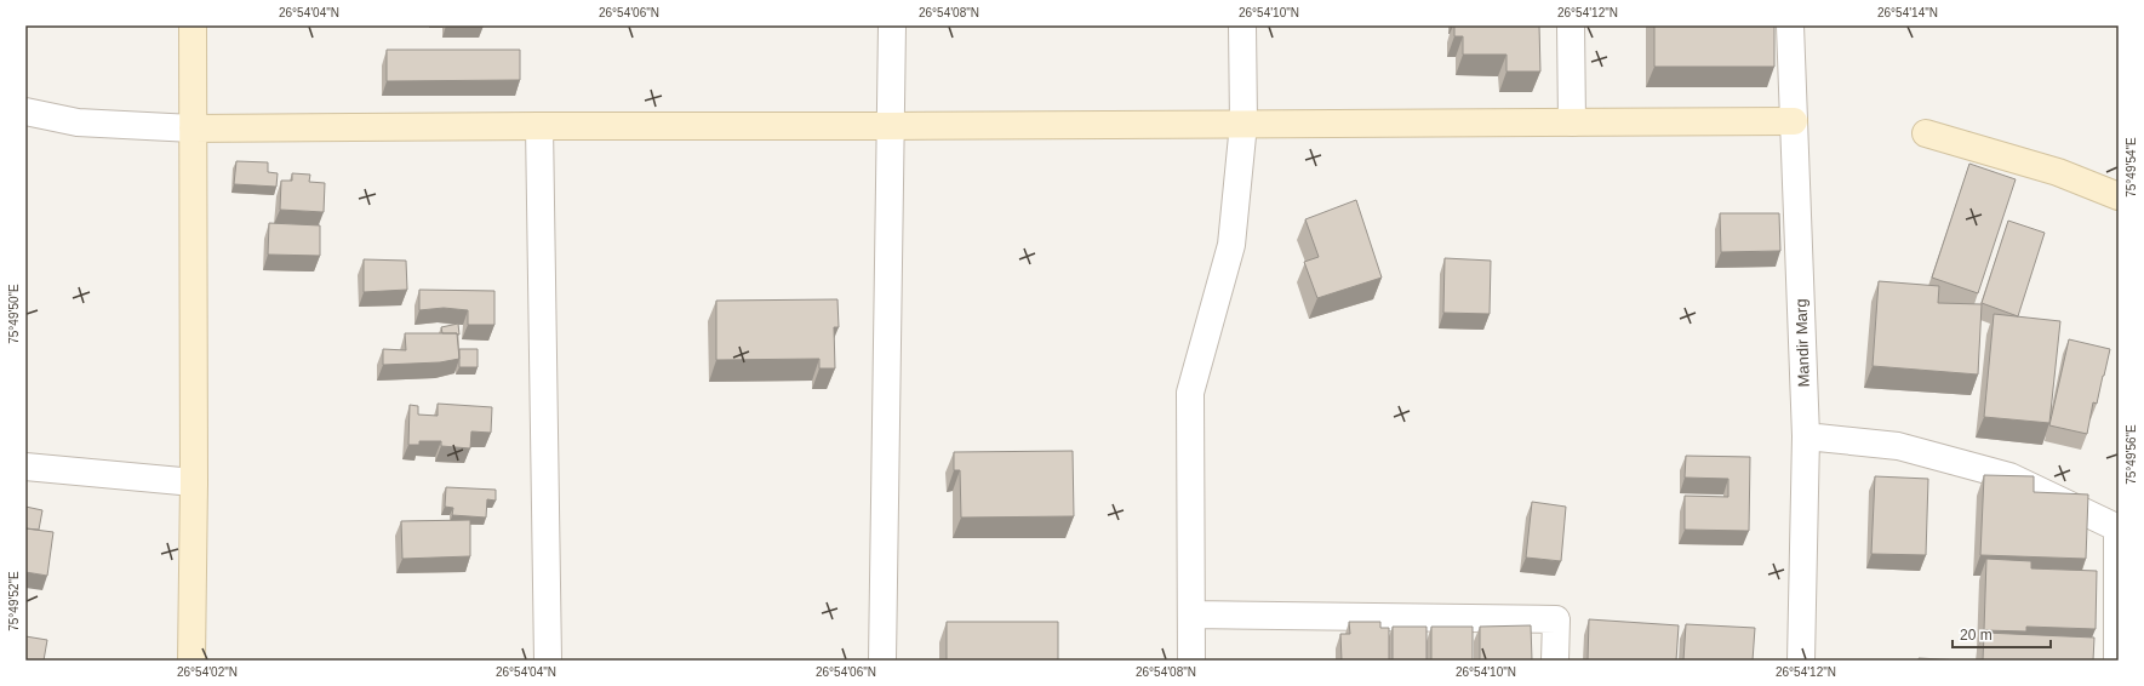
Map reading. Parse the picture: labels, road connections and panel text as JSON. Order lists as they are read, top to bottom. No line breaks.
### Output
{"streets":{"street":["Mandir Marg"]},"scale_bar":"20 m","coordinates":["26°54'04\"N","26°54'06\"N","26°54'08\"N","26°54'10\"N","26°54'12\"N","26°54'14\"N","75°49'54\"E","75°49'50\"E","75°49'56\"E","75°49'52\"E","26°54'02\"N"]}
